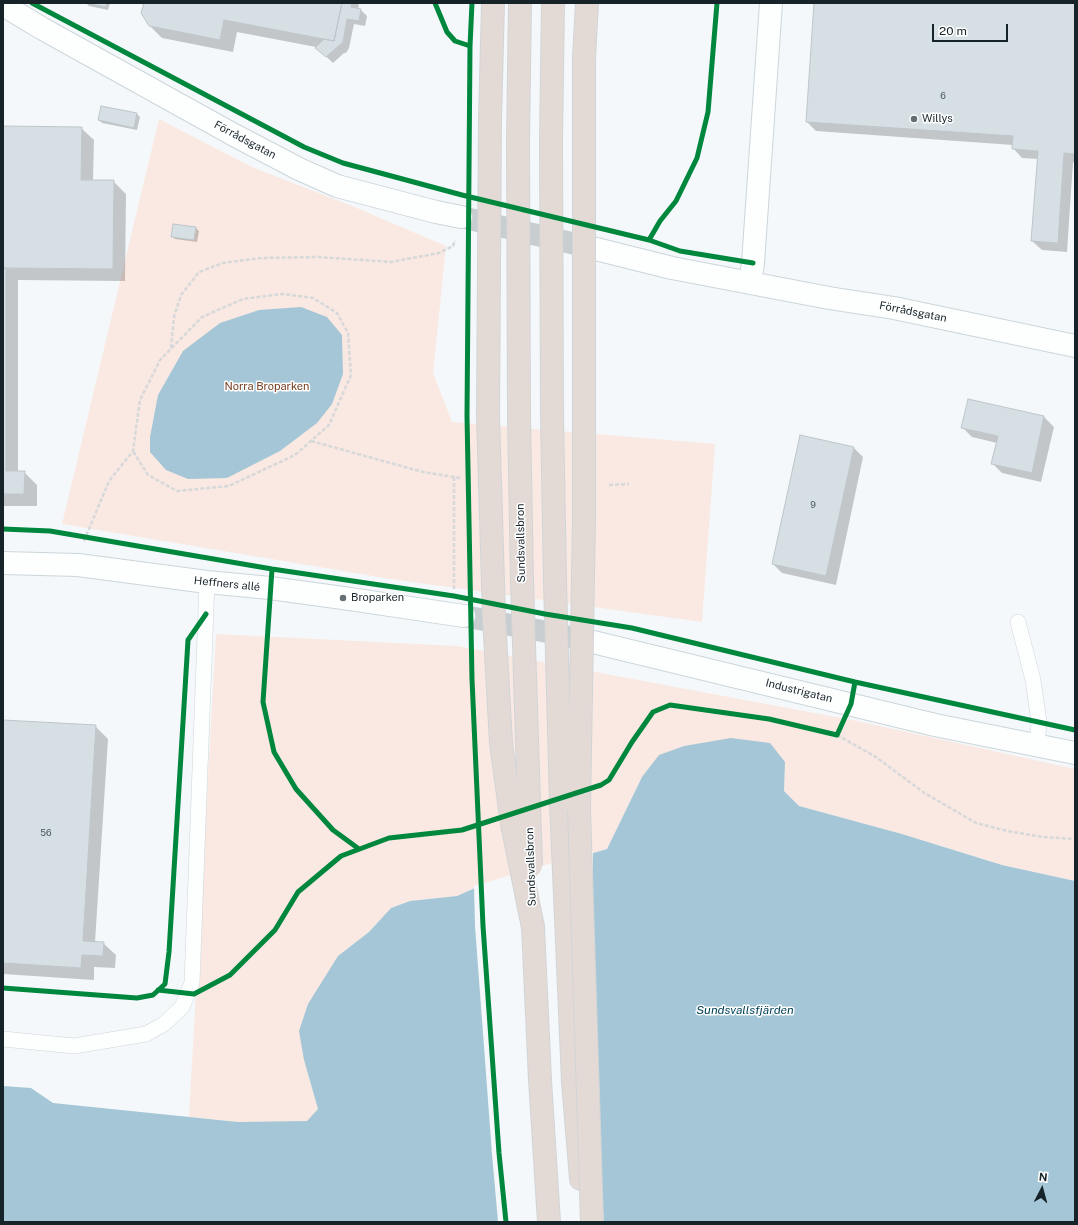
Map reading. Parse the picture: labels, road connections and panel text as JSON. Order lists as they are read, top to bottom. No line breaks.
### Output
{"streets":{"highway":["Sundsvallsbron"],"street":["Förrådsgatan","Heffners allé","Industrigatan"]},"water":["Sundsvallsfjärden"],"parks":["Norra Broparken"],"places":["Willys","Broparken"],"house_numbers":["6","9","56"],"scale_bar":"20 m","north":"top"}
